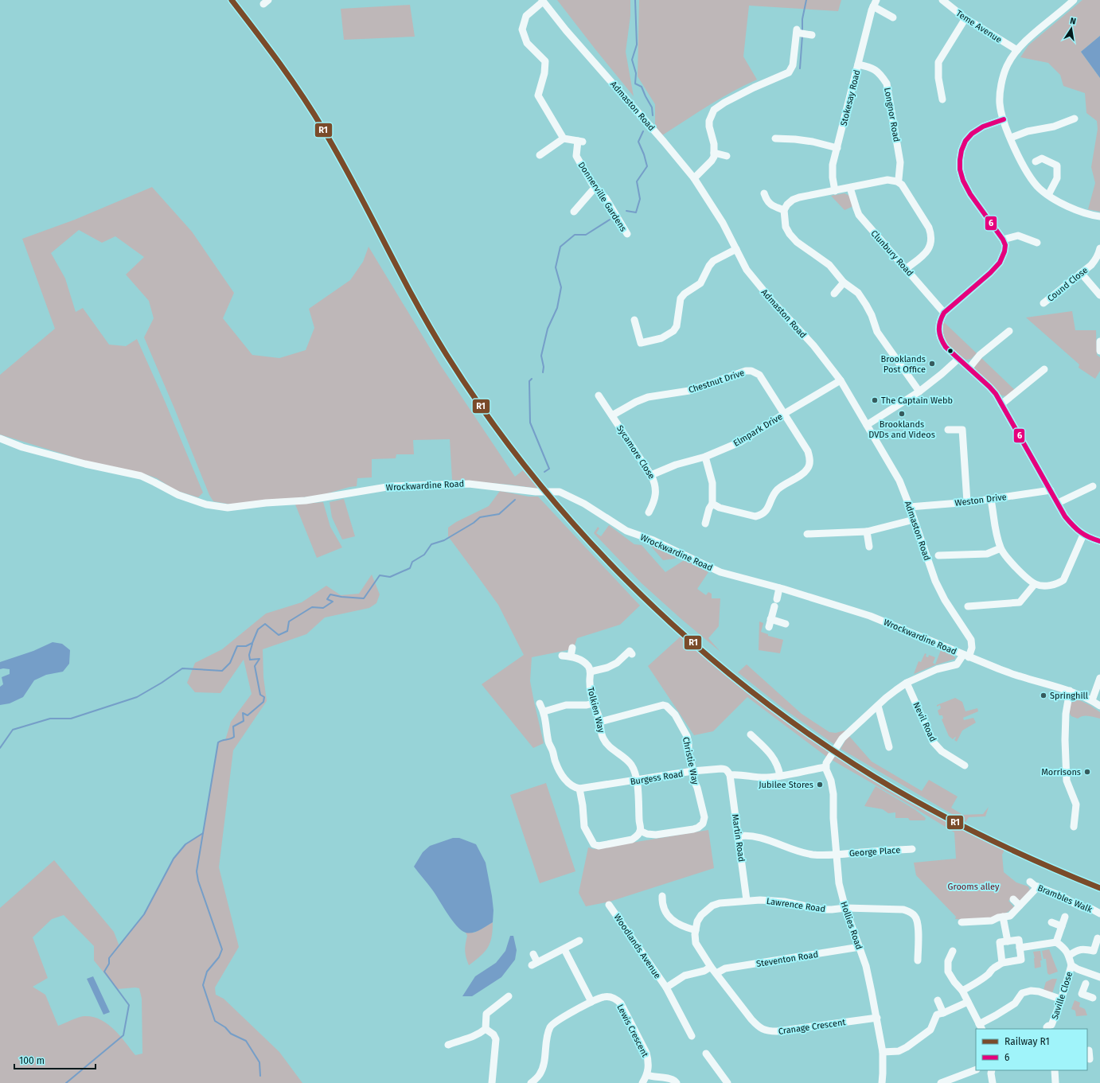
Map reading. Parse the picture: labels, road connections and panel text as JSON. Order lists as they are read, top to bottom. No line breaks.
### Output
{"streets":{"street":["Teme Avenue","Stokesay Road","Admaston Road","Longnor Road","Donnerville Gardens","Clunbury Road","Cound Close","Chestnut Drive","Elmpark Drive","Sycamore Close","Wrockwardine Road","Weston Drive","Tolkien Way","Nevil Road","Christie Way","Burgess Road","Martin Road","George Place","Brambles Walk","Lawrence Road","Hollies Road","Woodlands Avenue","Steventon Road","Saville Close","Cranage Crescent","Lewis Crescent"]},"crossings":[["Stokesay Road","Longnor Road"],["Admaston Road","Elmpark Drive"],["Admaston Road","Wrockwardine Road"],["Admaston Road","Weston Drive"],["Chestnut Drive","Elmpark Drive"],["Chestnut Drive","Sycamore Close"],["Elmpark Drive","Sycamore Close"],["Tolkien Way","Christie Way"],["Tolkien Way","Burgess Road"],["Christie Way","Burgess Road"],["Burgess Road","Martin Road"],["Martin Road","George Place"],["Martin Road","Lawrence Road"],["George Place","Hollies Road"],["Lawrence Road","Hollies Road"],["Lawrence Road","Woodlands Avenue"],["Lawrence Road","Steventon Road"],["Lawrence Road","Cranage Crescent"],["Hollies Road","Steventon Road"],["Hollies Road","Cranage Crescent"],["Steventon Road","Cranage Crescent"]],"parks":["Grooms alley"],"places":["Brooklands Post Office","The Captain Webb","Brooklands DVDs and Videos","Springhill","Morrisons","Jubilee Stores"],"lines":["rail line R1","transit line 6"],"legend":["Railway R1","6"],"scale_bar":"100 m","north":"top"}
